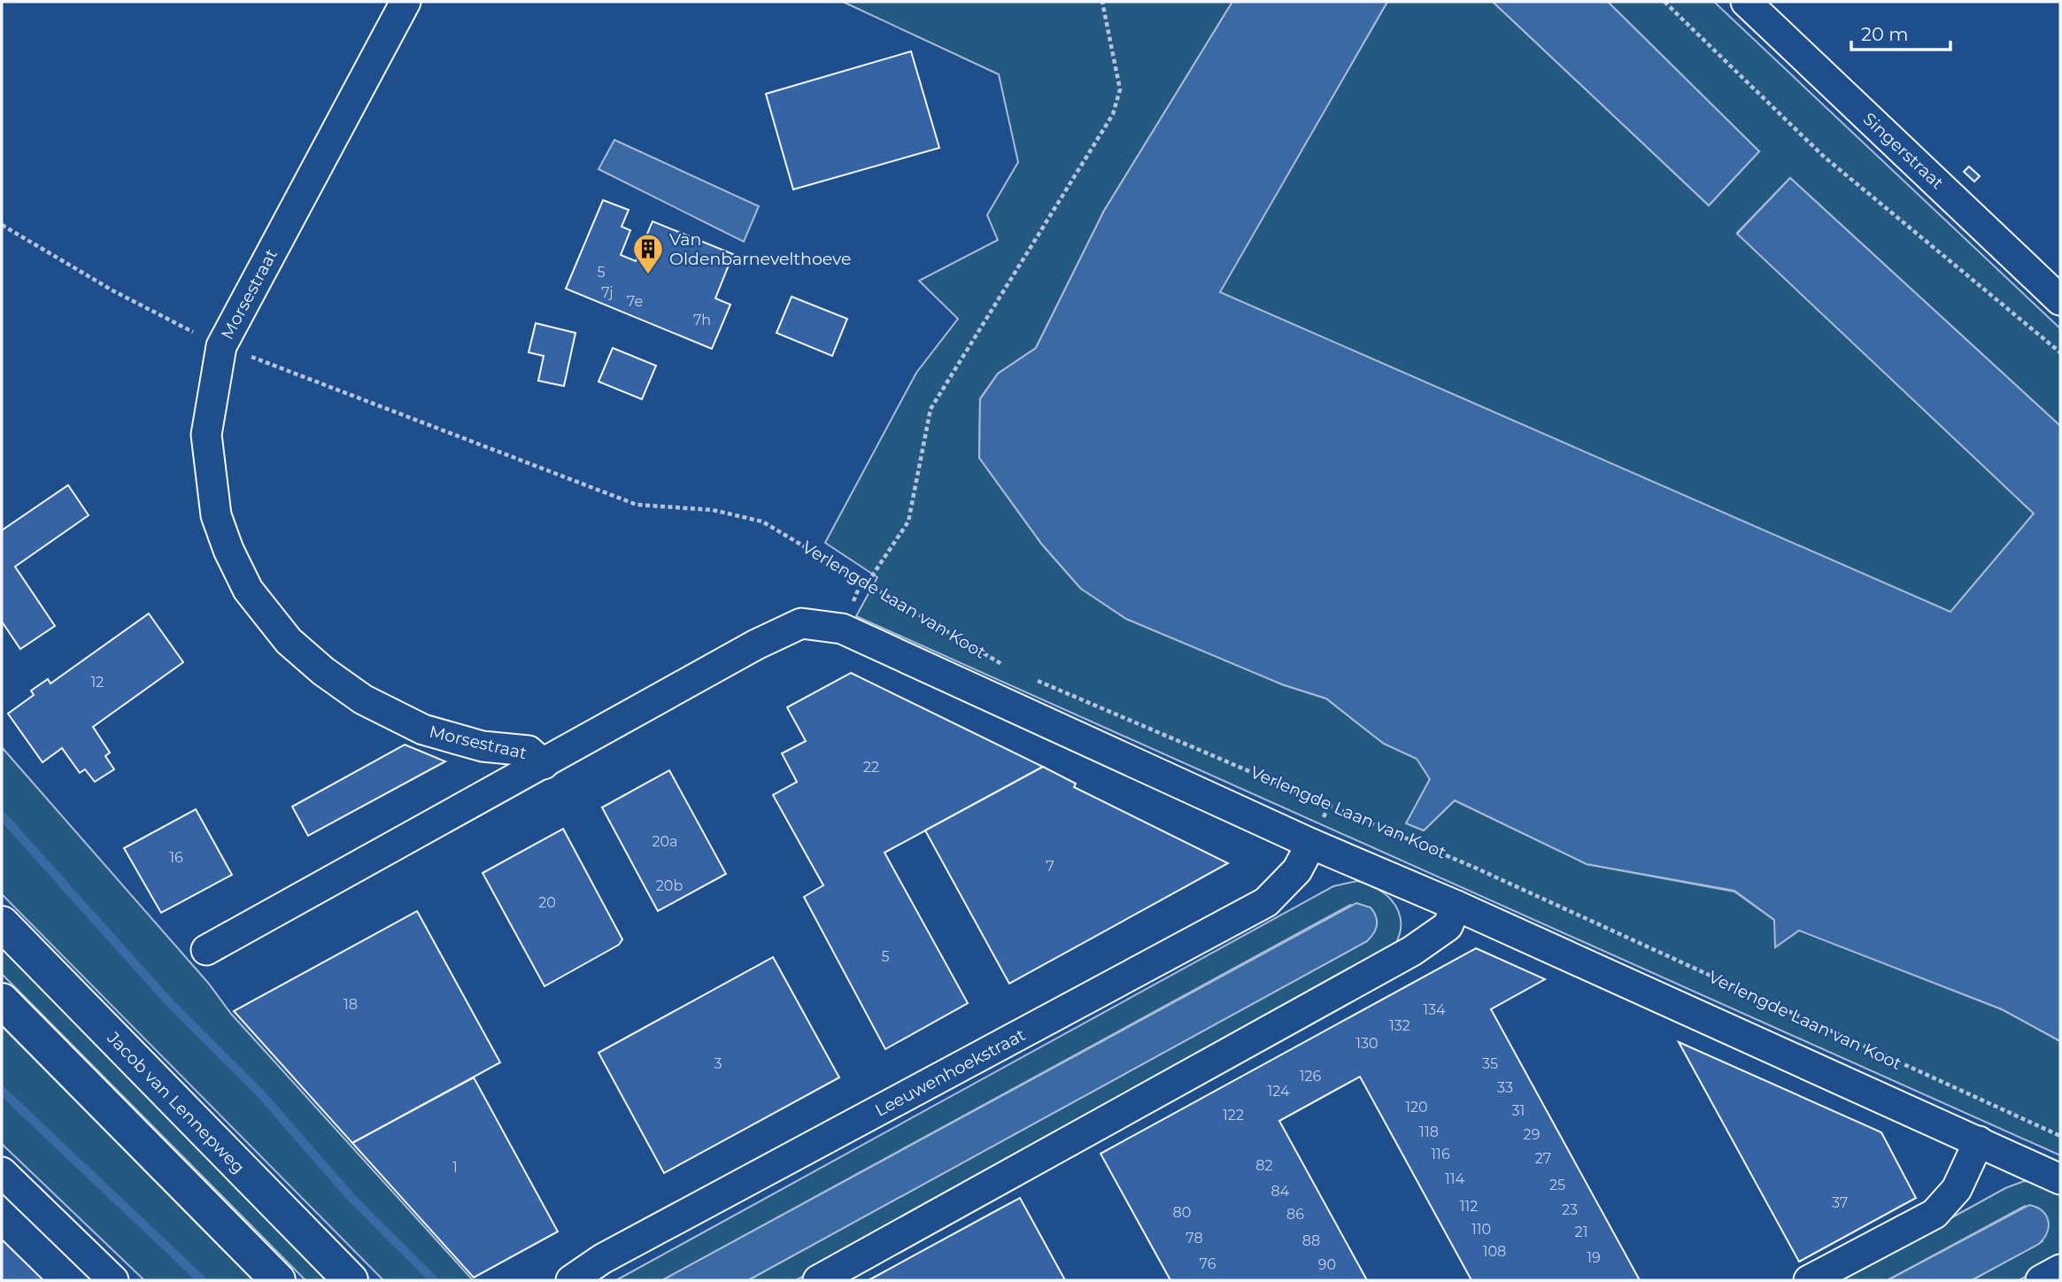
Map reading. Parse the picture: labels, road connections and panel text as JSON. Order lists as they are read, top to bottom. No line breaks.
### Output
{"streets":{"main road":["Jacob van Lennepweg"],"street":["Singerstraat","Morsestraat","Leeuwenhoekstraat"],"path":["Verlengde Laan van Koot"]},"crossings":[["Morsestraat","Verlengde Laan van Koot"],["Morsestraat","Leeuwenhoekstraat"]],"places":{"building":["Van Oldenbarnevelthoeve"]},"house_numbers":["5","7j","7e","7h","12","22","20a","16","7","20b","20","5","18","134","132","130","3","35","126","33","124","120","31","122","118","29","116","27","82","1","114","25","84","37","112","23","80","86","110","21","78","88","108","19","76","90"],"scale_bar":"20 m"}
